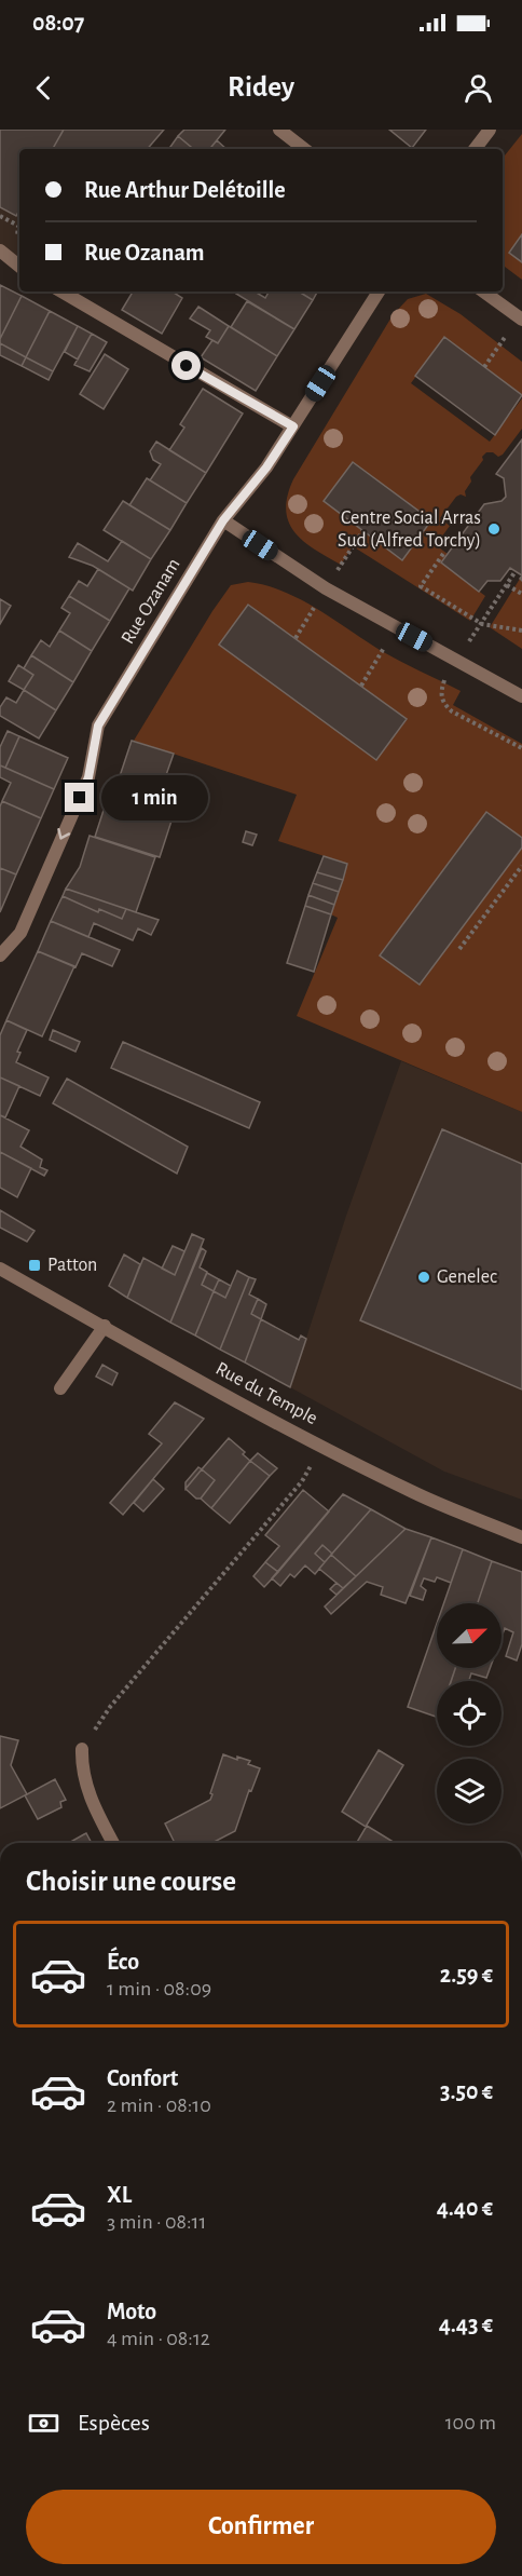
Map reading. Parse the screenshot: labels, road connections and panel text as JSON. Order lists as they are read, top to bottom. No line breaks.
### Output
{"streets":{"street":["Rue Ozanam","Rue du Temple"]},"one_way":["Rue Ozanam"],"places":{"other":["Centre Social Arras Sud (Alfred Torchy)","Genelec"],"transit":["Patton"]},"north":"top right","page":{"status":"08:07","header":"Ridey","banner":["Rue Arthur Delétoille","Rue Ozanam"],"bubble":"1 min","heading":"Choisir une course","list":[{"name":"Éco","note":"1 min · 08:09","value":"2.59 €"},{"name":"Confort","note":"2 min · 08:10","value":"3.50 €"},{"name":"XL","note":"3 min · 08:11","value":"4.40 €"},{"name":"Moto","note":"4 min · 08:12","value":"4.43 €"}],"pay":["Espèces","100 m"],"buttons":"Confirmer"}}
